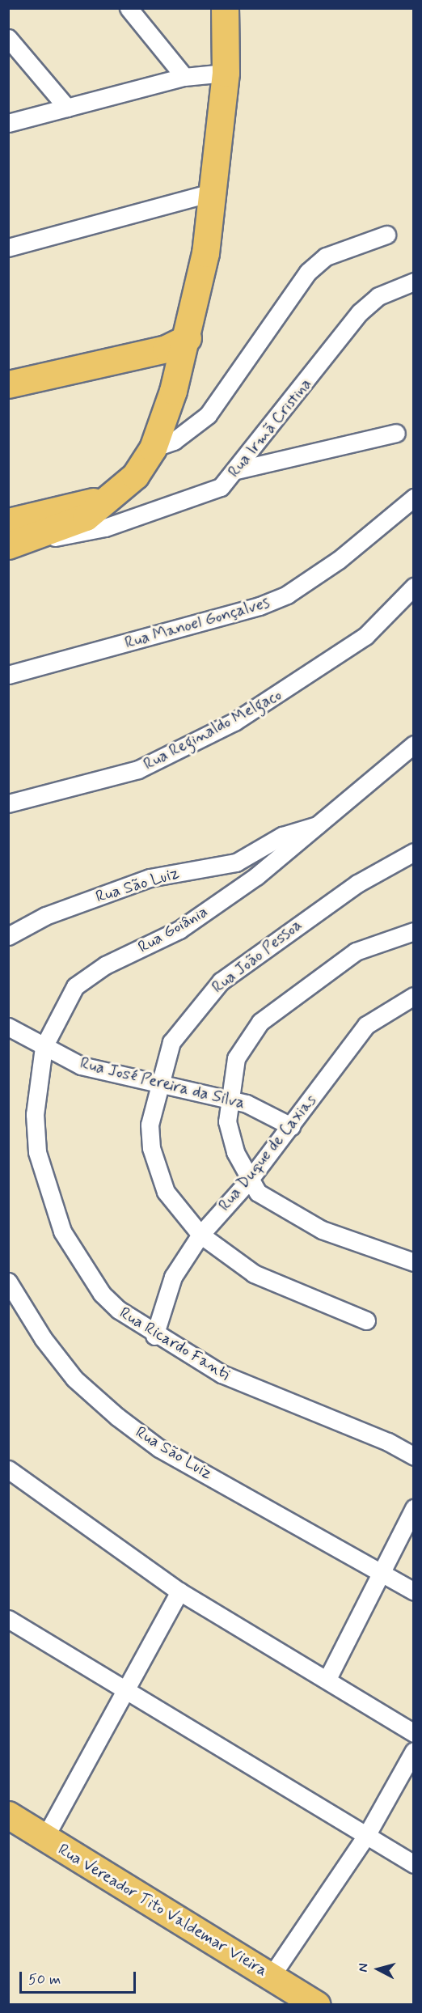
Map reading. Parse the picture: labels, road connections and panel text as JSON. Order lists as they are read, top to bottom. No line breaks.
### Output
{"streets":{"main road":["Rua Vereador Tito Valdemar Vieira"],"street":["Rua Irmã Cristina","Rua Manoel Gonçalves","Rua Reginaldo Melgaco","Rua São Luiz","Rua Goiânia","Rua João Pessoa","Rua José Pereira da Silva","Rua Duque de Caxias","Rua Ricardo Fanti"]},"crossings":[["Rua São Luiz","Rua Goiânia"],["Rua Goiânia","Rua José Pereira da Silva"],["Rua Goiânia","Rua Ricardo Fanti"],["Rua João Pessoa","Rua José Pereira da Silva"],["Rua João Pessoa","Rua Duque de Caxias"],["Rua José Pereira da Silva","Rua Duque de Caxias"],["Rua José Pereira da Silva","Rua Ricardo Fanti"],["Rua Duque de Caxias","Rua Ricardo Fanti"]],"scale_bar":"50 m","north":"left"}
